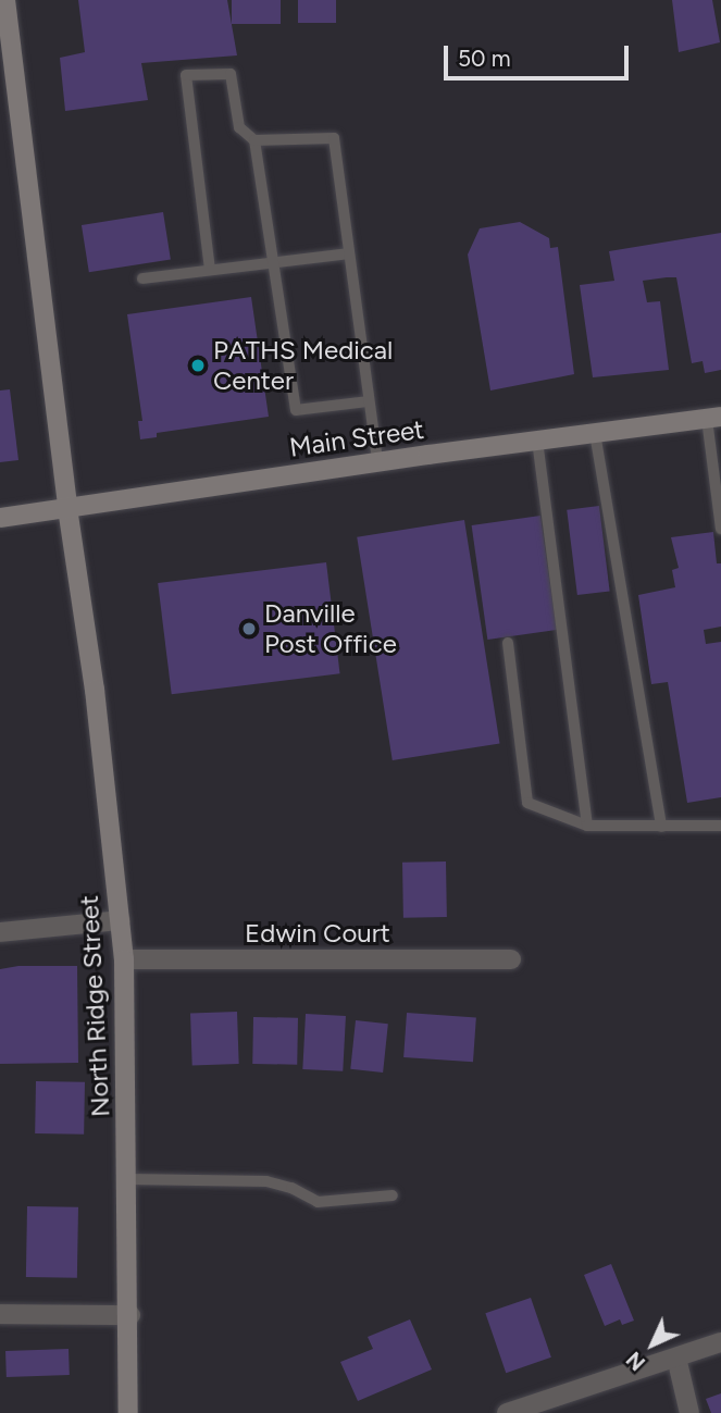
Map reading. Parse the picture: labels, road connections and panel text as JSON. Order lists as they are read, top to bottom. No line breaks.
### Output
{"streets":{"main road":["Main Street","North Ridge Street"],"street":["Edwin Court"]},"crossings":[["Main Street","North Ridge Street"],["Edwin Court","North Ridge Street"]],"places":["PATHS Medical Center","Danville Post Office"],"scale_bar":"50 m","north":"bottom left"}
